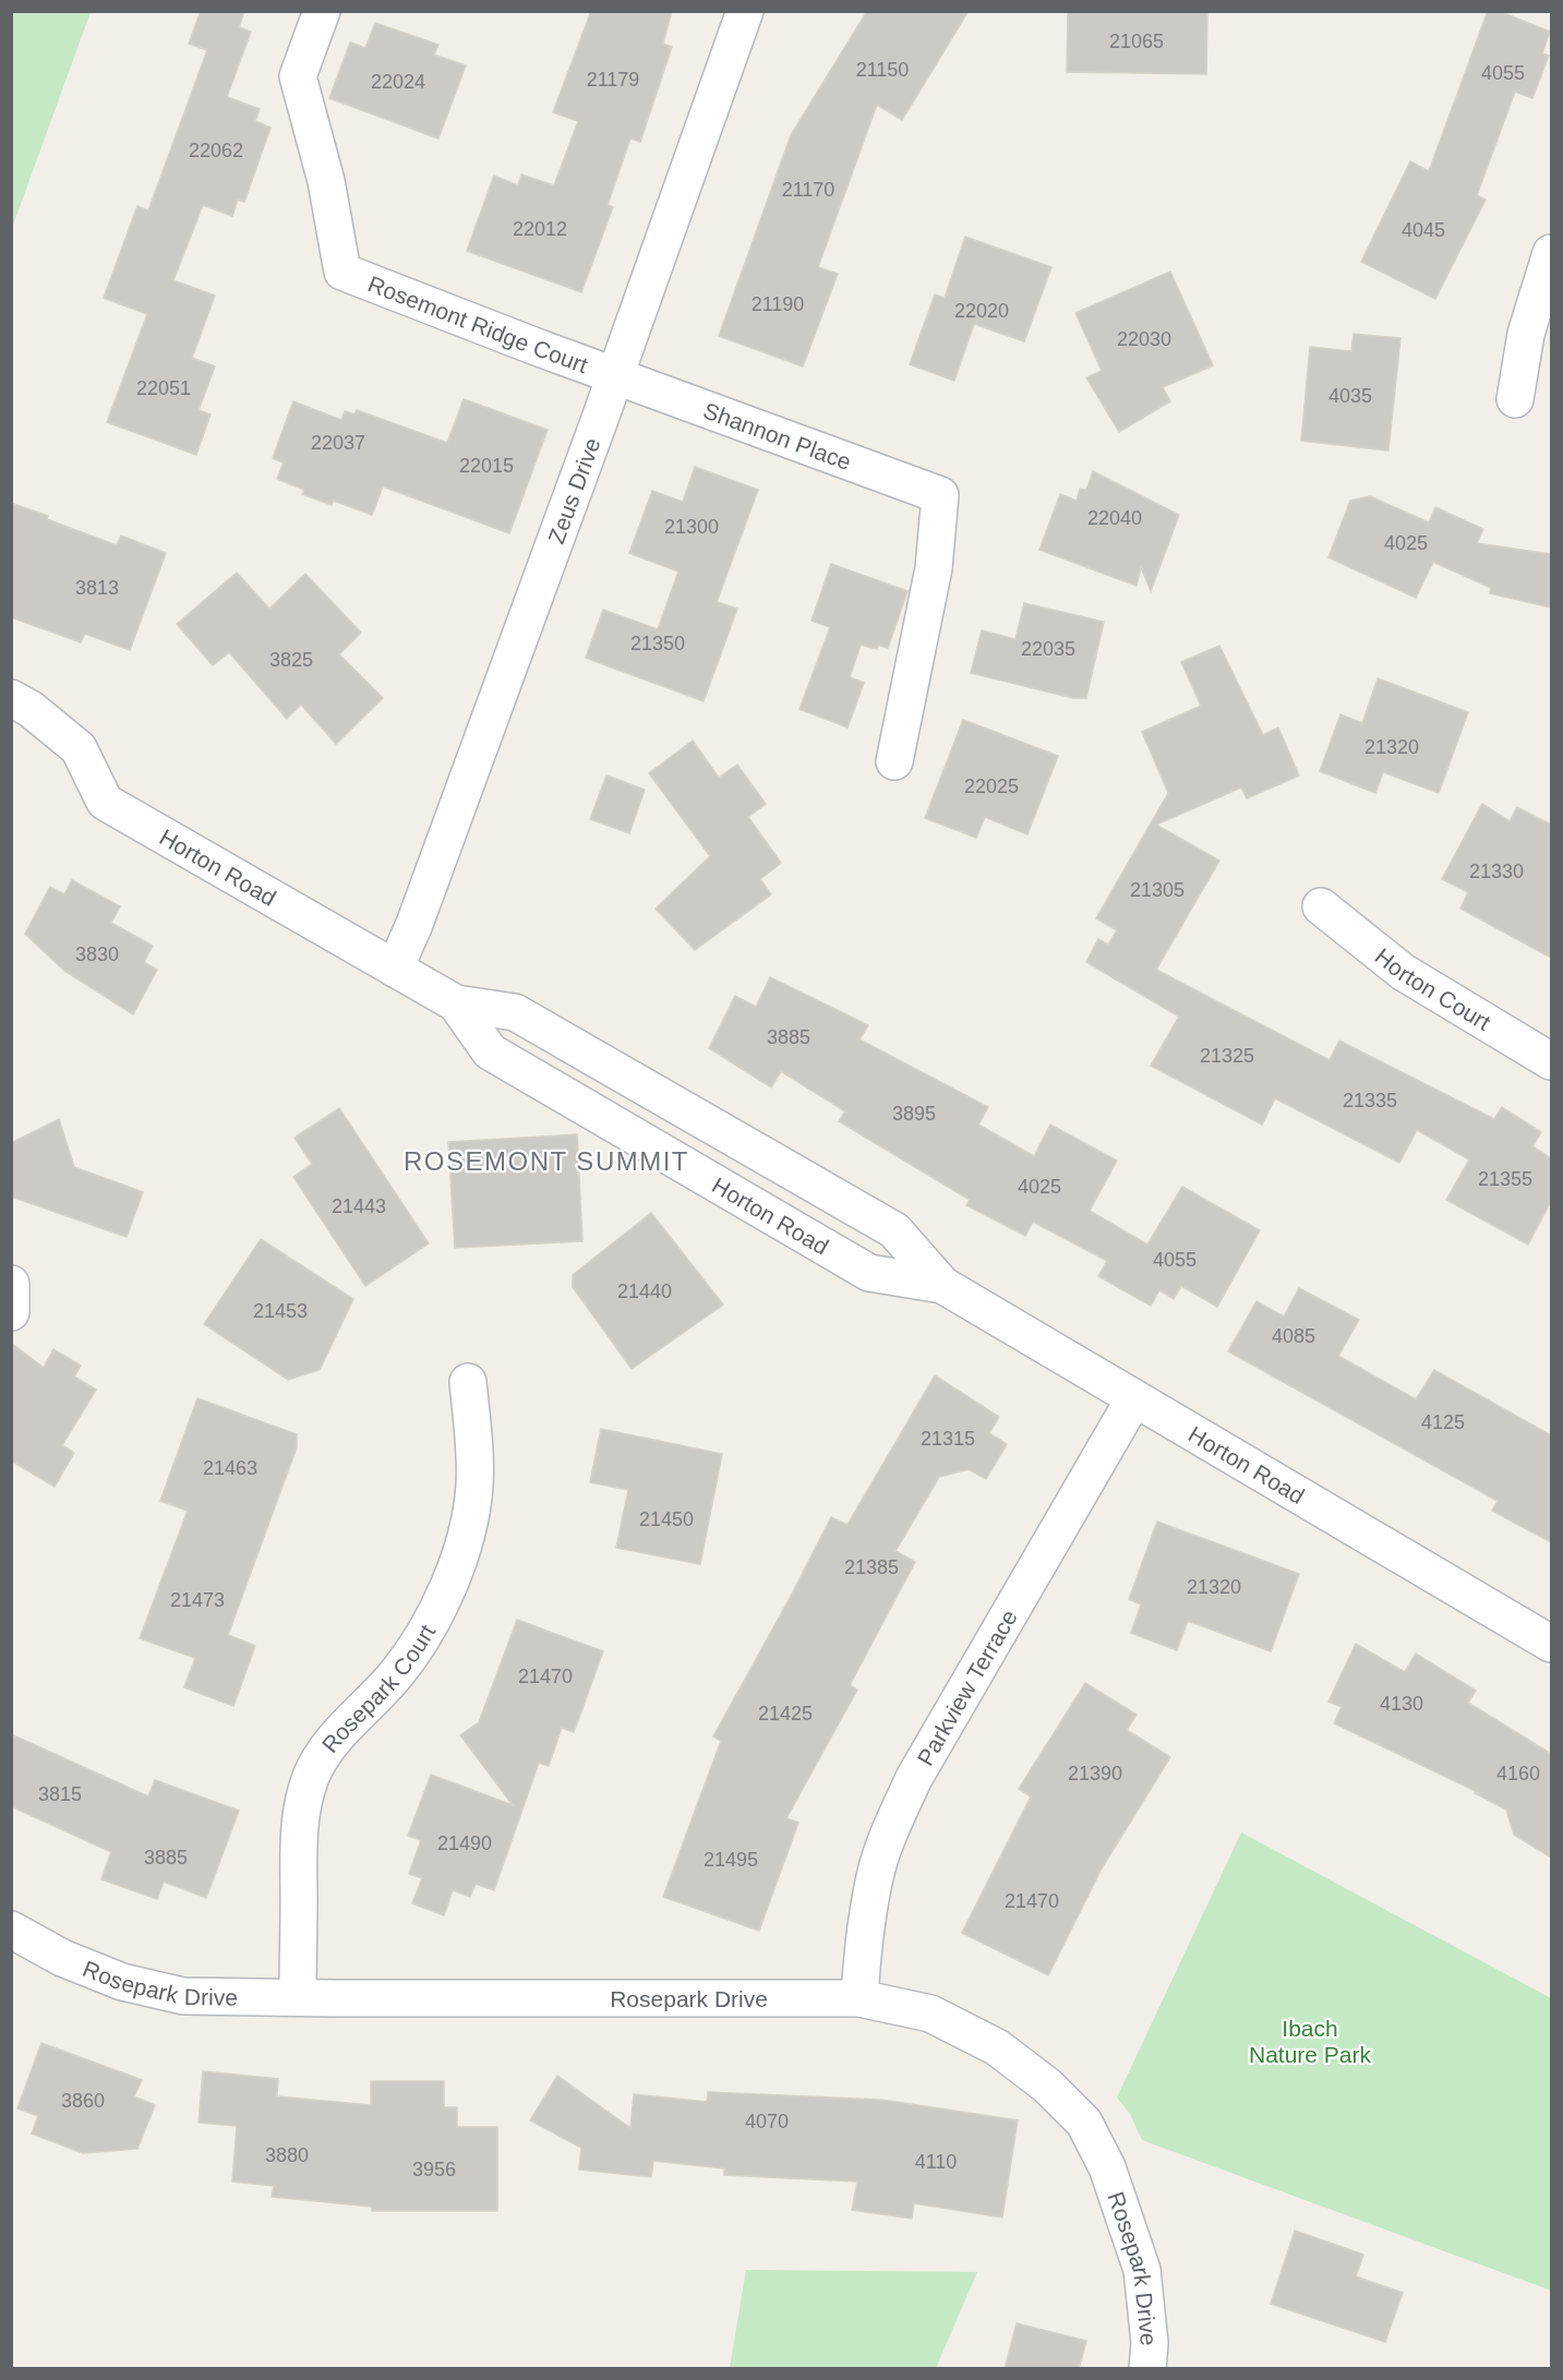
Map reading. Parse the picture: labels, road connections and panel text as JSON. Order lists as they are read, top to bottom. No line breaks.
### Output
{"streets":{"street":["Rosemont Ridge Court","Shannon Place","Zeus Drive","Horton Road","Horton Court","Rosepark Court","Parkview Terrace","Rosepark Drive"]},"crossings":[["Rosemont Ridge Court","Shannon Place"],["Rosemont Ridge Court","Zeus Drive"],["Shannon Place","Zeus Drive"],["Zeus Drive","Horton Road"],["Horton Road","Parkview Terrace"],["Rosepark Court","Rosepark Drive"],["Parkview Terrace","Rosepark Drive"]],"districts":["ROSEMONT SUMMIT"],"parks":["Ibach Nature Park"],"house_numbers":["21065","21150","4055","21179","22024","22062","21170","22012","4045","21190","22020","22030","22051","4035","22037","22015","22040","21300","4025","3813","21350","22035","3825","21320","22025","21330","21305","3830","3885","21325","21335","3895","21355","4025","21443","4055","21440","21453","4085","4125","21315","21463","21450","21385","21320","21473","21470","4130","21425","21390","4160","3815","21490","3885","21495","21470","3860","4070","3880","4110","3956"]}
